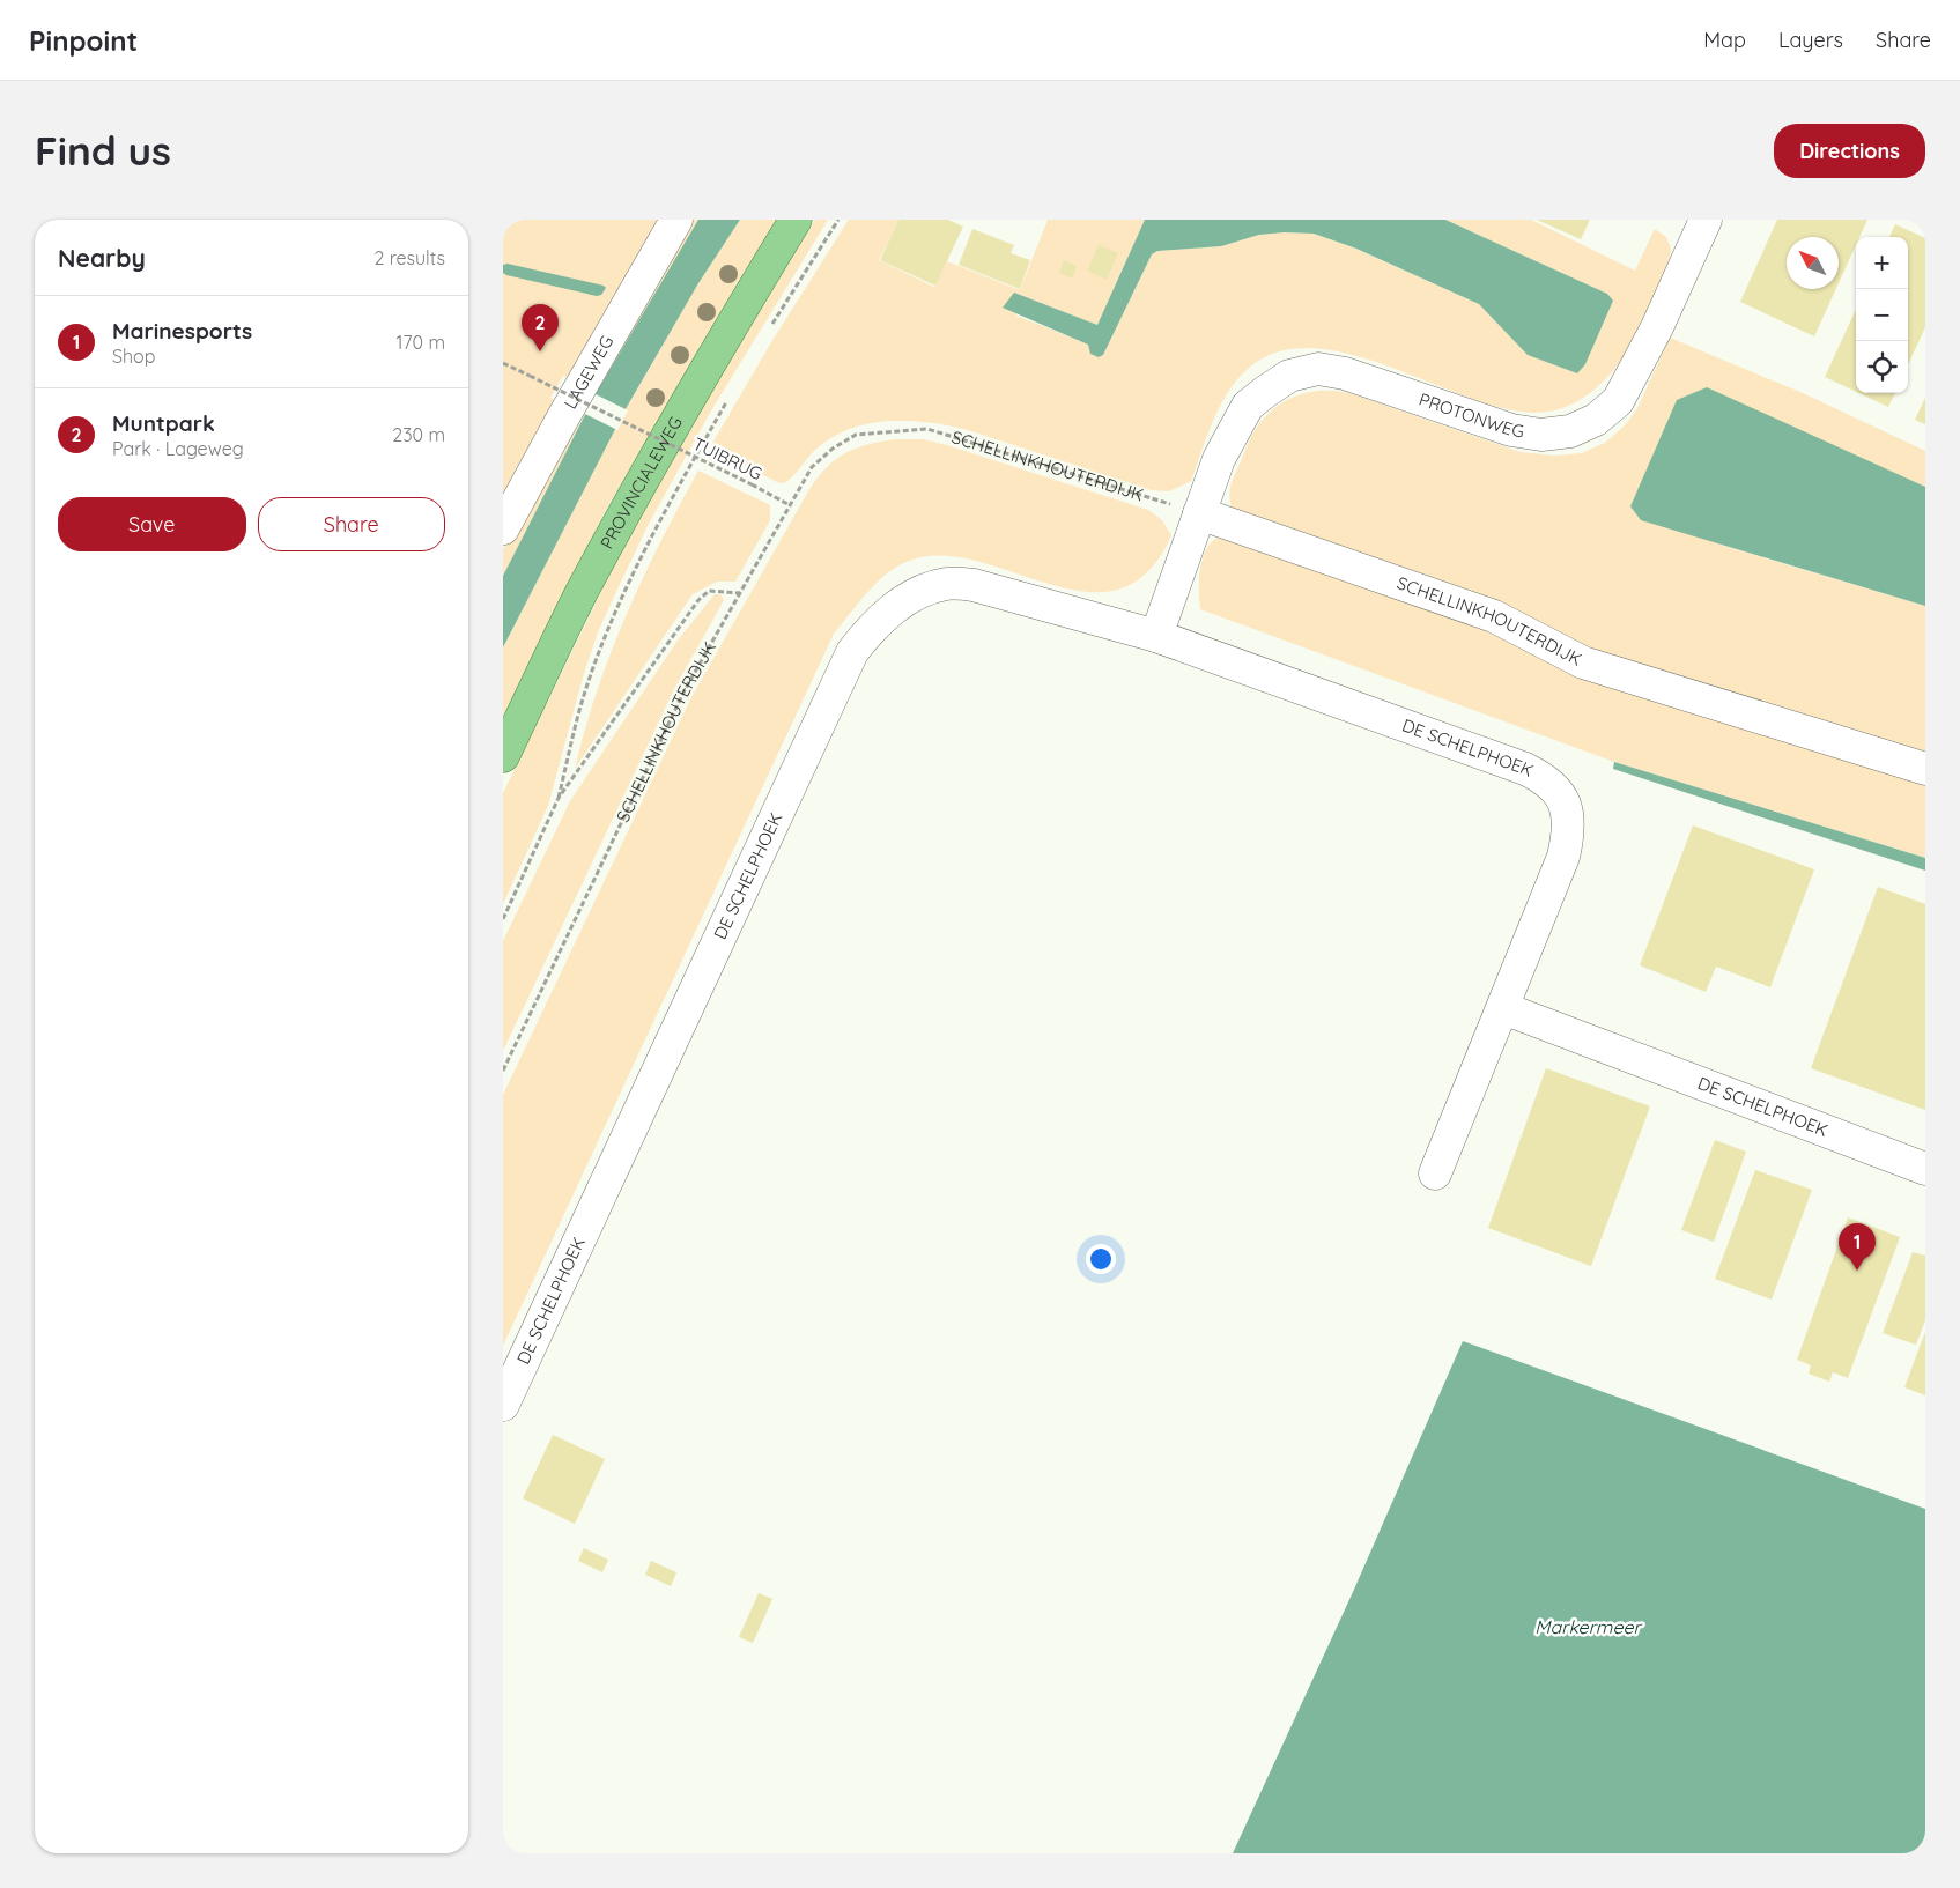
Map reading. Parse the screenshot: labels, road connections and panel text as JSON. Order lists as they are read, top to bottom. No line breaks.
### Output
{"streets":{"main road":["PROVINCIALEWEG"],"street":["LAGEWEG","PROTONWEG","SCHELLINKHOUTERDIJK","DE SCHELPHOEK"],"path":["TUIBRUG"]},"crossings":[["PROTONWEG","SCHELLINKHOUTERDIJK"],["TUIBRUG","SCHELLINKHOUTERDIJK"]],"water":["Markermeer"],"north":"top left","page":{"header":"Pinpoint","nav":["Map","Layers","Share"],"buttons":["Directions",["Save","Share"]],"title":"Find us","heading":["Nearby","2 results"],"map_buttons":["+","−"],"list":[{"mark":"1","name":"Marinesports","note":"Shop","value":"170 m"},{"mark":"2","name":"Muntpark","note":"Park · Lageweg","value":"230 m"}],"pins":["2","1"]}}
